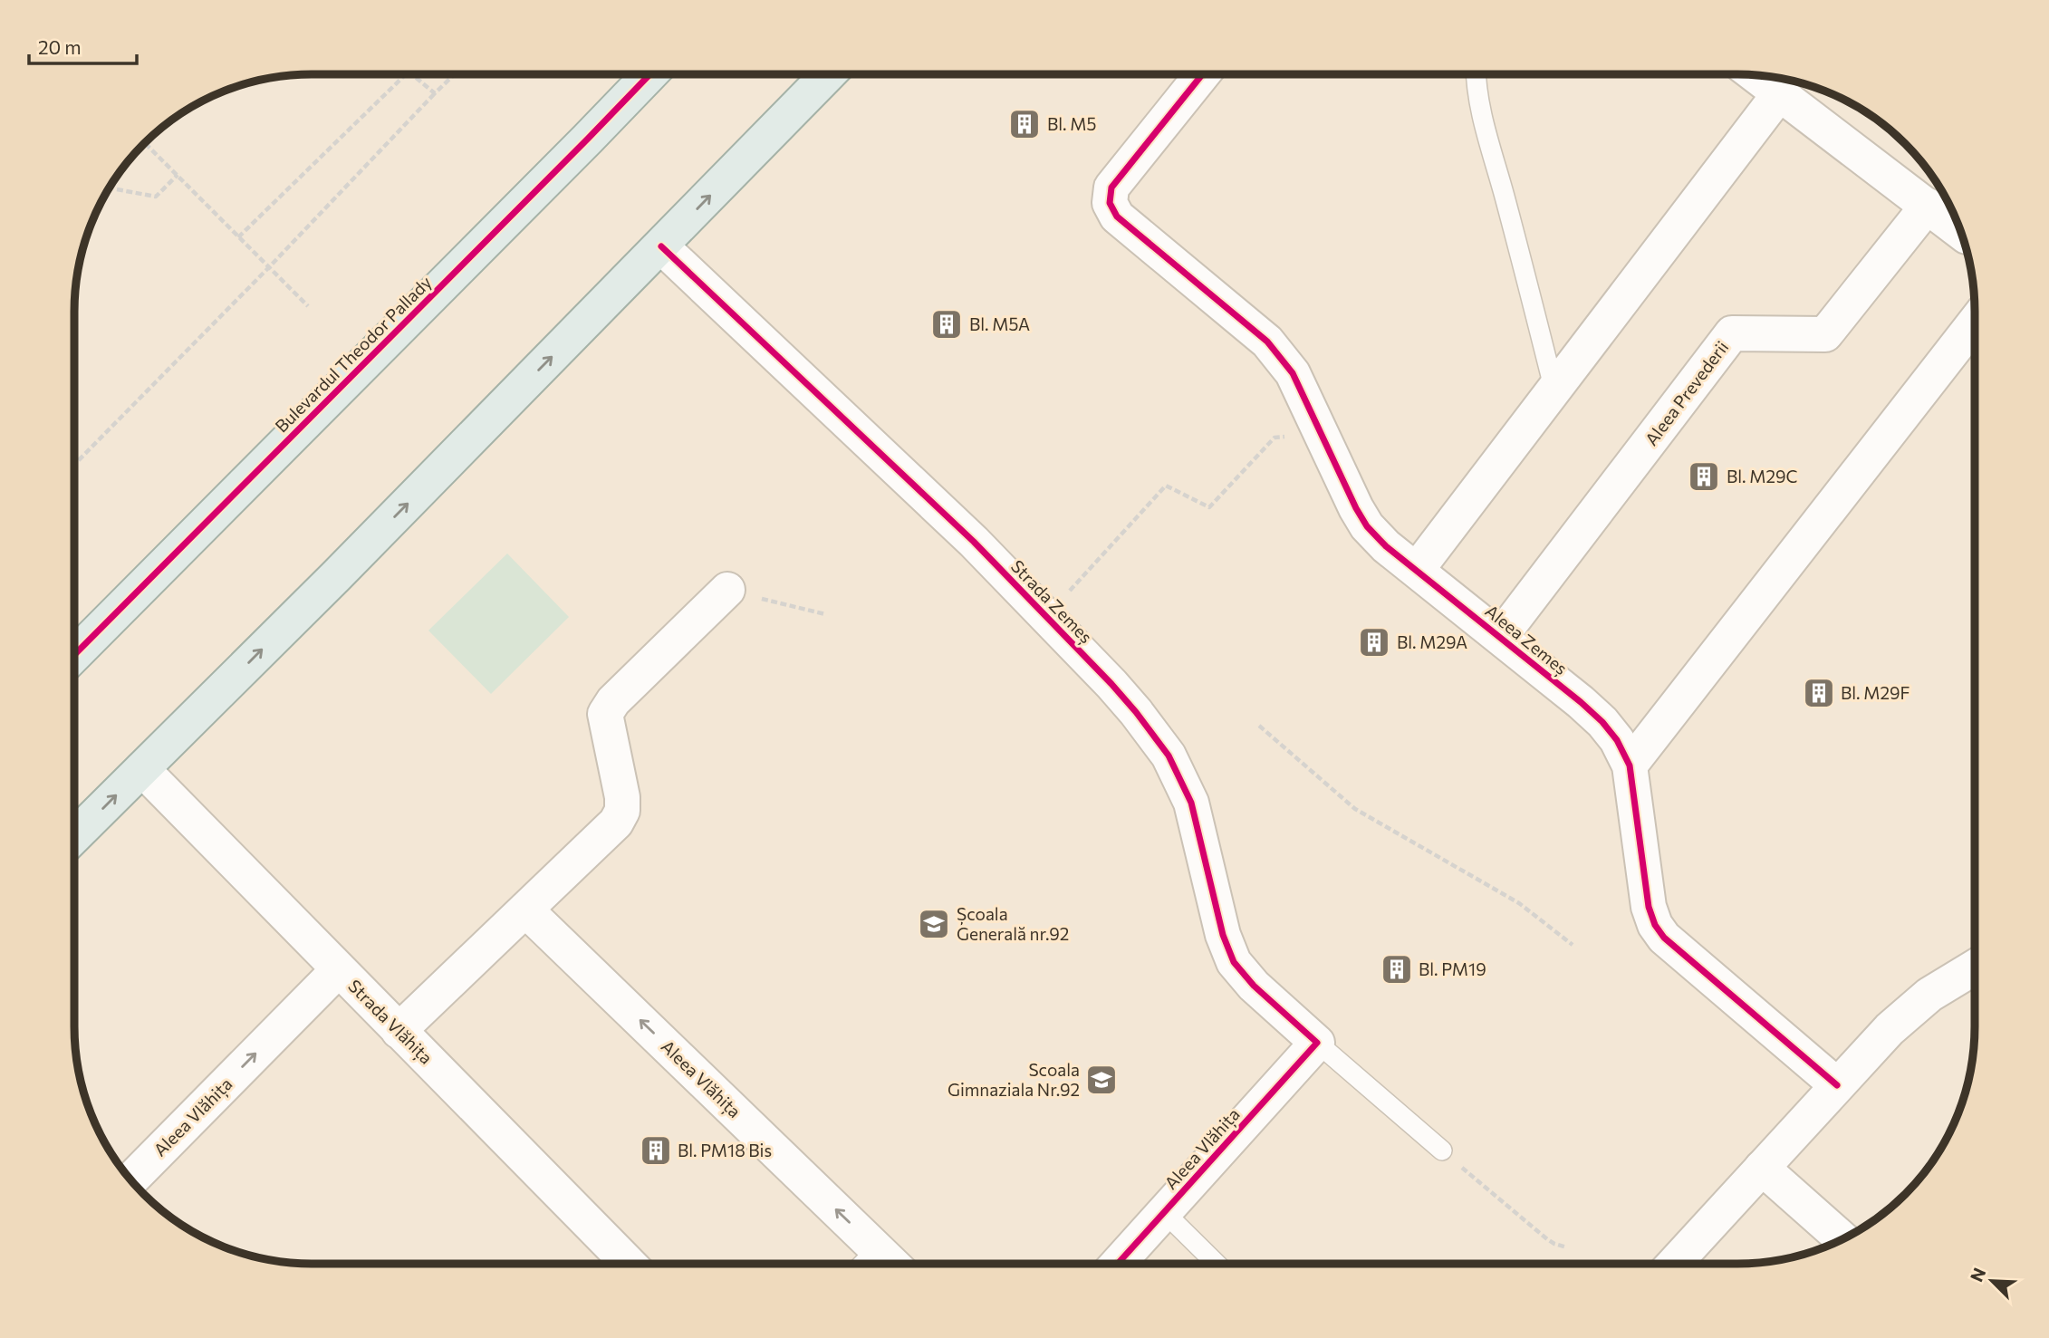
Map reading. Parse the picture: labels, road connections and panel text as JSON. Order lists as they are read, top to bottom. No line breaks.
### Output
{"streets":{"main road":["Bulevardul Theodor Pallady"],"street":["Aleea Prevederii","Strada Zemeș","Aleea Zemeș","Strada Vlăhița","Aleea Vlăhița"]},"crossings":[["Aleea Prevederii","Aleea Zemeș"],["Strada Zemeș","Aleea Vlăhița"],["Strada Vlăhița","Aleea Vlăhița"]],"places":{"building":["Bl. M5","Bl. M5A","Bl. M29C","Bl. M29A","Bl. M29F","Bl. PM19","Bl. PM18 Bis"],"school or university":["Școala Generală nr.92","Scoala Gimnaziala Nr.92"]},"scale_bar":"20 m","north":"top left"}
